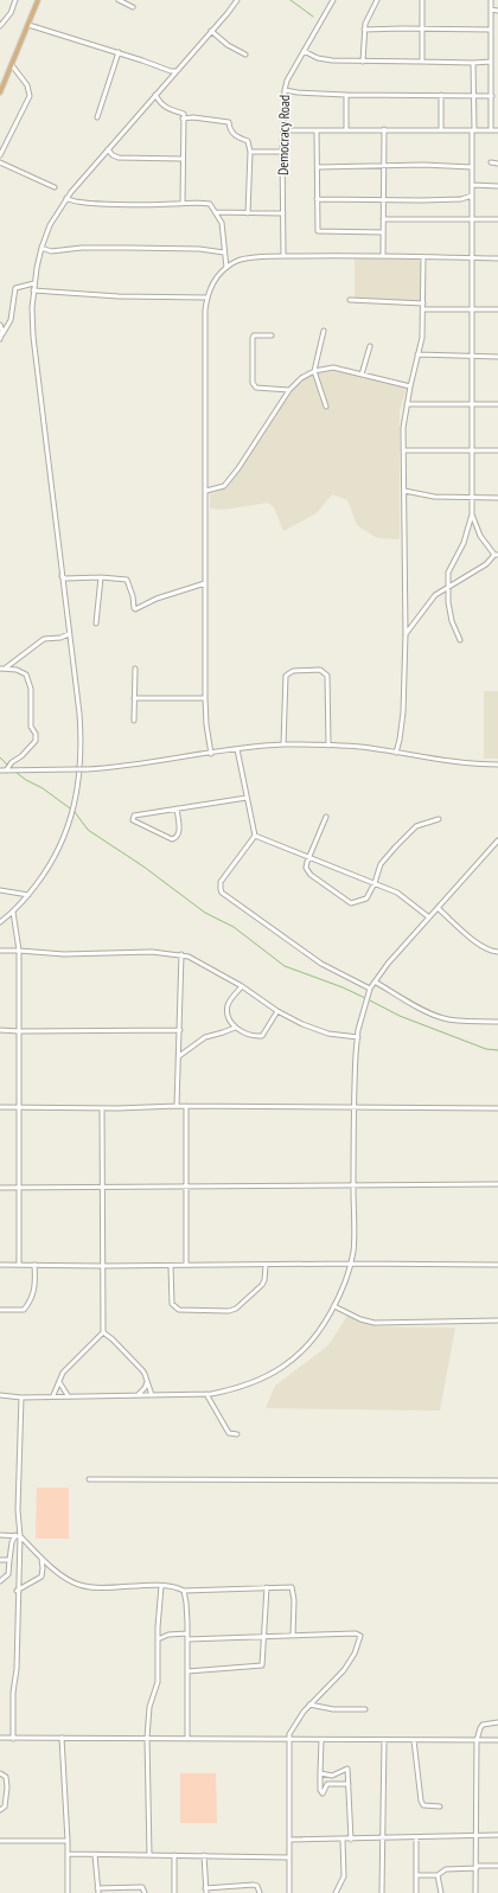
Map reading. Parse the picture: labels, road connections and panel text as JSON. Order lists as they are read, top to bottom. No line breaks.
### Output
{"streets":{"street":["Democracy Road"]}}
